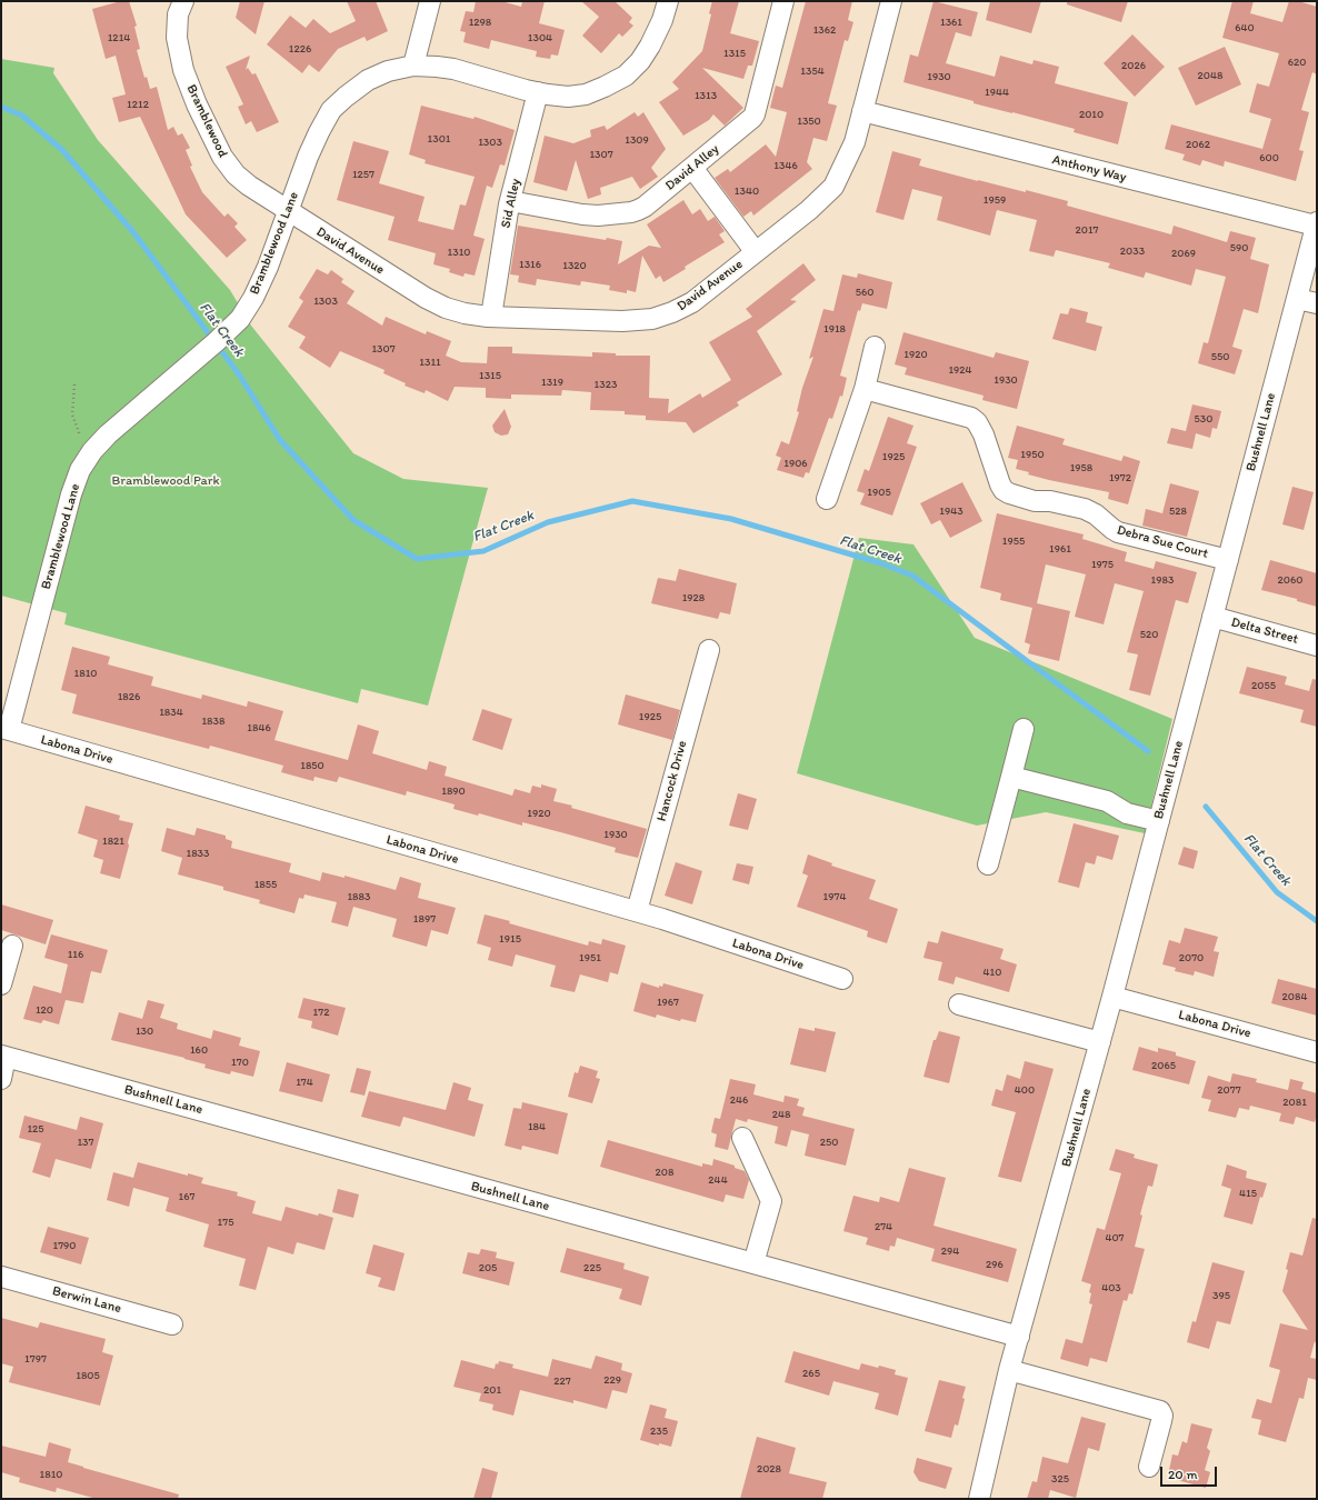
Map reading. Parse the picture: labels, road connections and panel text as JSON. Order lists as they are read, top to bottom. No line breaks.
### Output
{"streets":{"street":["Bramblewood","David Alley","Anthony Way","Sid Alley","Bramblewood Lane","David Avenue","Bushnell Lane","Debra Sue Court","Delta Street","Labona Drive","Hancock Drive","Berwin Lane"]},"crossings":[["Bramblewood","Bramblewood Lane"],["Bramblewood","David Avenue"],["David Alley","Sid Alley"],["Anthony Way","David Avenue"],["Anthony Way","Bushnell Lane"],["Sid Alley","Bramblewood Lane"],["Sid Alley","David Avenue"],["Bramblewood Lane","David Avenue"],["Bramblewood Lane","Labona Drive"],["Bushnell Lane","Debra Sue Court"],["Bushnell Lane","Delta Street"],["Bushnell Lane","Labona Drive"],["Labona Drive","Hancock Drive"]],"water":["Flat Creek"],"parks":["Bramblewood Park"],"house_numbers":["1298","1361","640","1362","1214","1304","1226","1315","620","2026","1354","2048","1930","1944","1313","1212","2010","1350","1301","1309","1303","2062","1307","600","1346","1257","1340","1959","2017","590","2033","1310","2069","1316","1320","560","1303","1918","1307","1920","550","1311","1924","1315","1930","1319","1323","530","1950","1925","1906","1958","1972","1905","1943","528","1955","1961","1975","1983","2060","1928","520","1810","2055","1826","1834","1925","1838","1846","1850","1890","1920","1930","1821","1833","1855","1883","1974","1897","1915","116","1951","2070","410","2084","1967","120","172","130","160","170","2065","174","400","2077","246","2081","248","184","125","137","250","208","244","415","167","175","274","407","1790","294","296","205","225","403","395","1797","265","1805","229","227","201","235","2028","1810","325"],"scale_bar":"20 m"}
